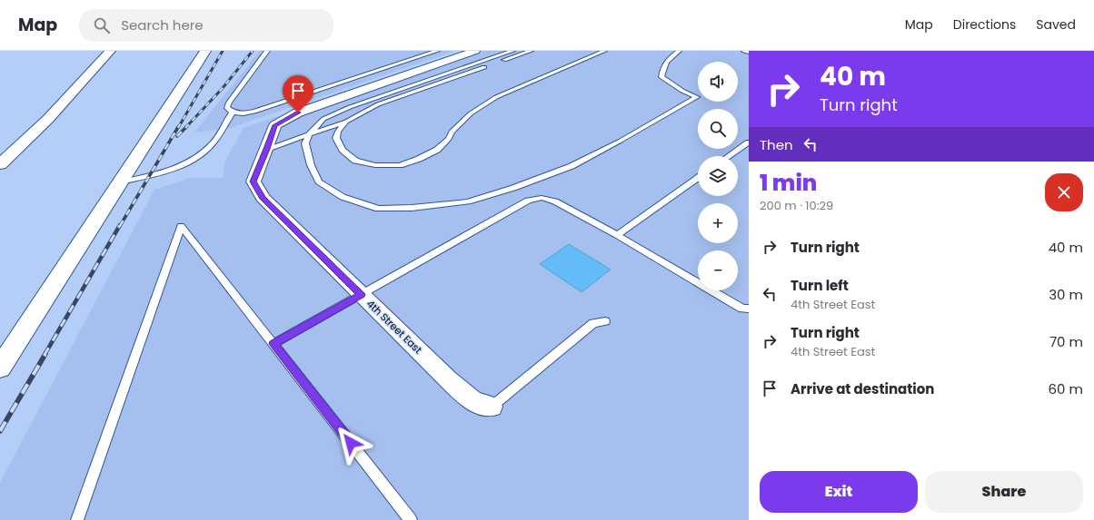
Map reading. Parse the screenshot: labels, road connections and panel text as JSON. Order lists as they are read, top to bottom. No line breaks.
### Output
{"streets":{"street":["4th Street East"]},"page":{"header":"Map","search":"Search here","nav":["Map","Directions","Saved"],"turn":["40 m","Turn right"],"map_buttons":["+","−"],"then":"Then","heading":["1 min","200 m · 10:29"],"list":[{"name":"Turn right","value":"40 m"},{"name":"Turn left","note":"4th Street East","value":"30 m"},{"name":"Turn right","note":"4th Street East","value":"70 m"},{"name":"Arrive at destination","value":"60 m"}],"buttons":["Exit","Share"]}}
